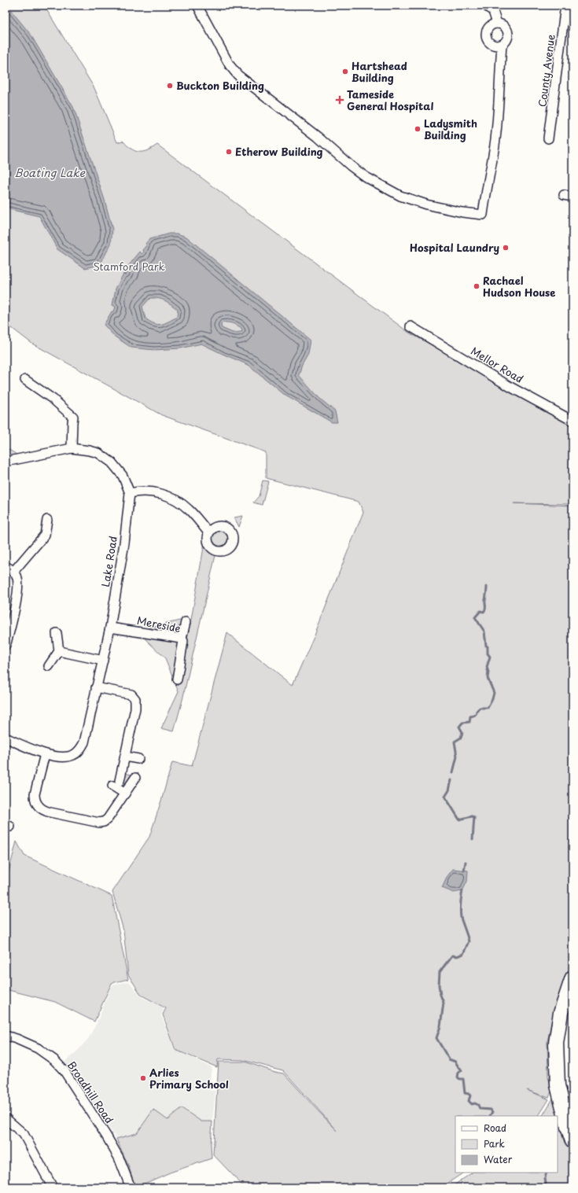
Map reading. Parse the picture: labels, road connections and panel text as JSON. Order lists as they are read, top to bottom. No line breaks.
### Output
{"streets":{"street":["County Avenue","Mellor Road","Lake Road","Mereside","Broadhill Road"]},"crossings":[["Lake Road","Mereside"]],"water":["Boating Lake"],"parks":["Stamford Park"],"places":{"other":["Hartshead Building","Buckton Building","Ladysmith Building","Etherow Building","Hospital Laundry","Rachael Hudson House","Arlies Primary School"],"health":["Tameside General Hospital"]},"legend":["Road","Park","Water"]}
